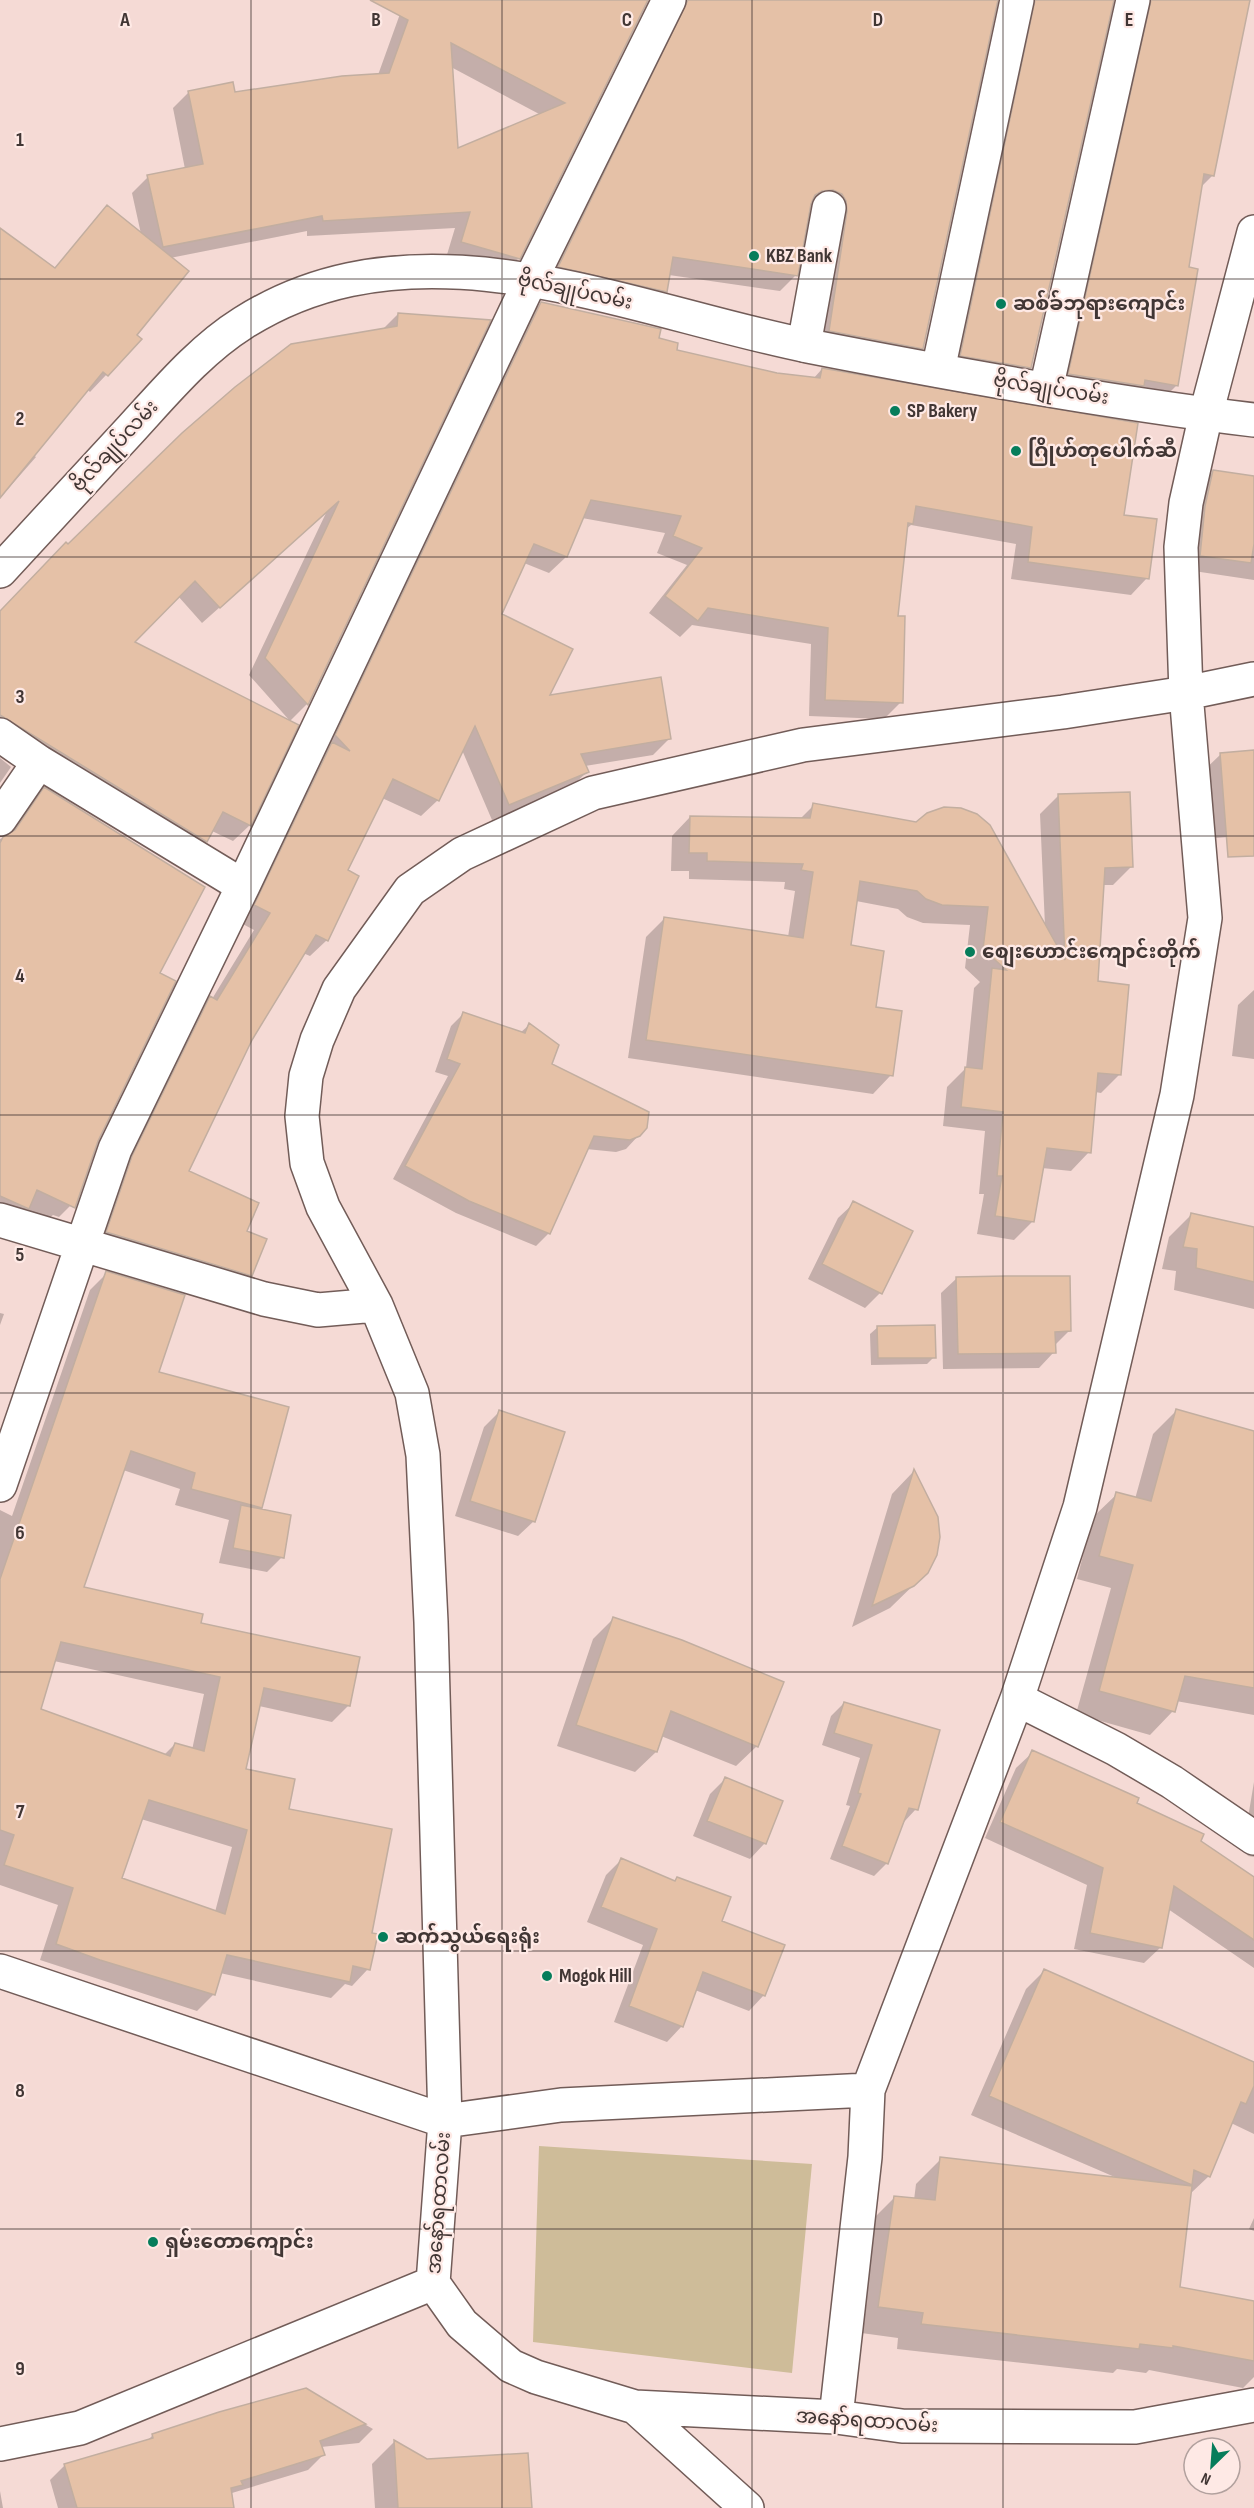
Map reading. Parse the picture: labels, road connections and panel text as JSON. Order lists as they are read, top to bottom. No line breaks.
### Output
{"streets":{"street":["ဗိုလ်‌ချုပ်‌လမ်း","အ‌နော်‌ရထာလမ်း"]},"places":["KBZ Bank","ဆစ်ခ်ဘုရားကျောင်း","SP Bakery","ဂြိုဟ်တုပေါက်ဆီ","စျေးဟောင်းကျောင်းတိုက်","ဆက်သွယ်ရေးရုံး","Mogok Hill","ရှမ်းတောကျောင်း"],"north":"bottom left","grid":{"columns":["A","B","C","D","E"],"rows":["1","2","3","4","5","6","7","8","9"]}}
